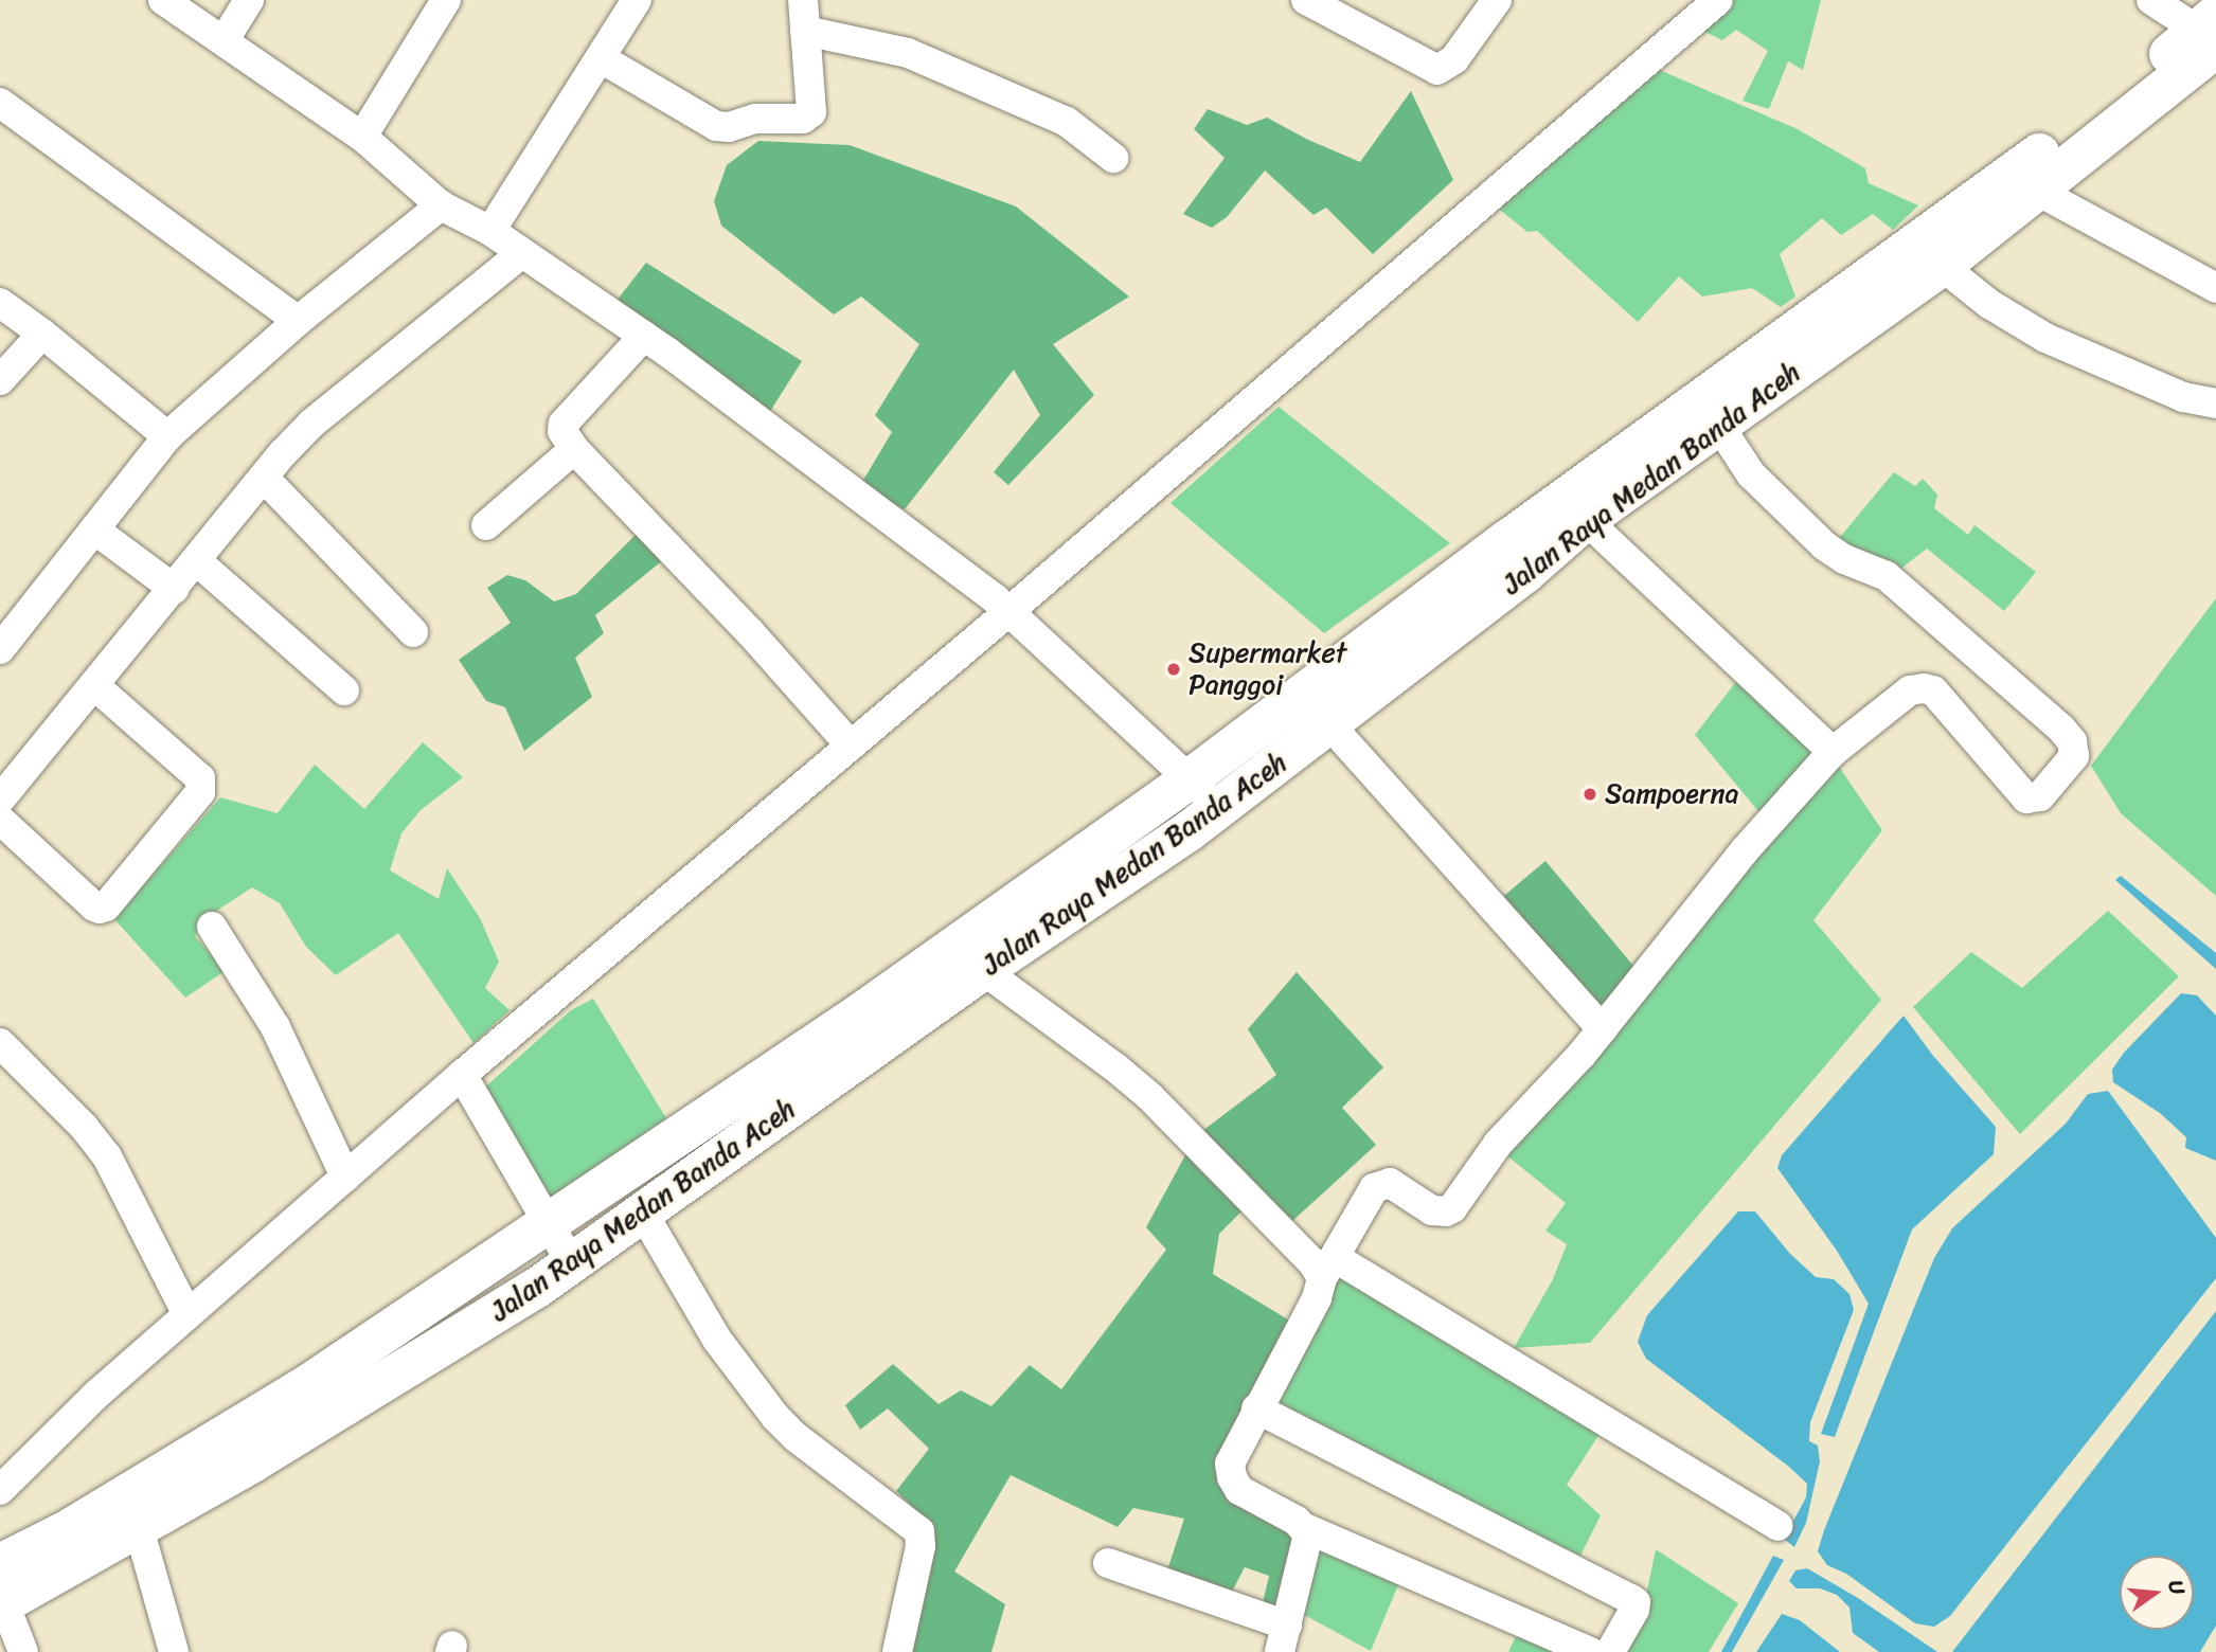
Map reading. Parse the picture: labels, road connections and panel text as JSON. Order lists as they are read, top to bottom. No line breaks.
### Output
{"streets":{"highway":["Jalan Raya Medan Banda Aceh"]},"places":["Supermarket Panggoi","Sampoerna"],"north":"right"}
